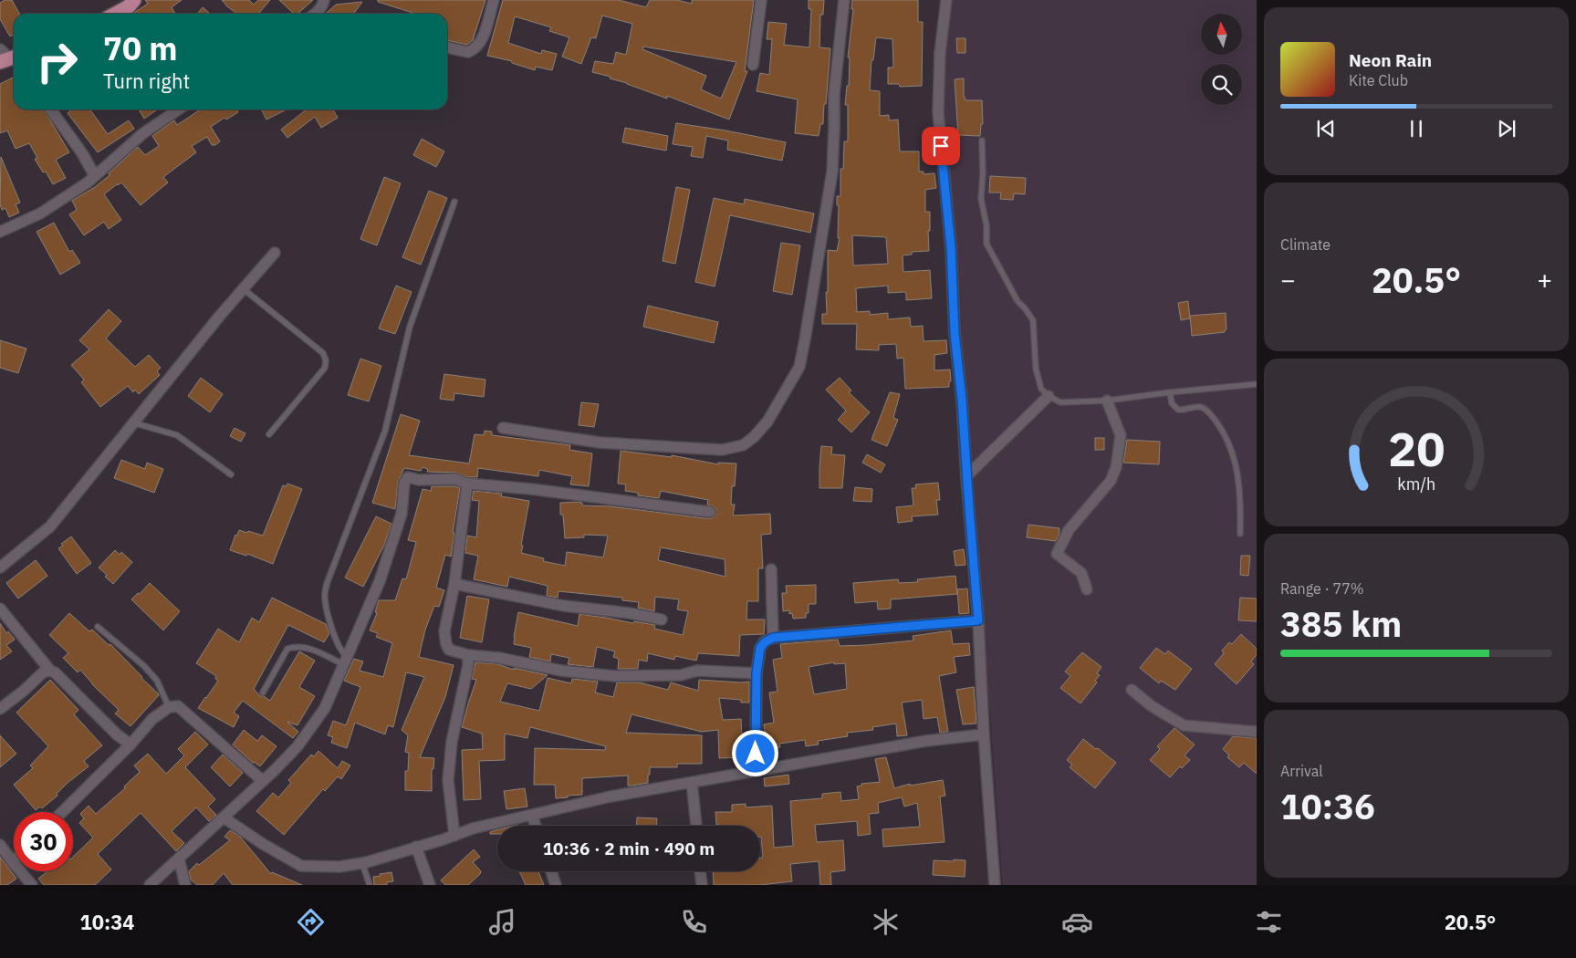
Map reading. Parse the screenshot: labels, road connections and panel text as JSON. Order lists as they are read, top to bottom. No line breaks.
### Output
{"north":"top","page":{"turn":["70 m","Turn right"],"song":["Neon Rain","Kite Club"],"tile":["Climate",["Range · 77%","385 km"],["Arrival","10:36"]],"heat":["−","20.5°","+"],"limit":"30","trip":"10:36 · 2 min · 490 m","tabs":["10:34","20.5°"],"gauge":["20","km/h"]}}
